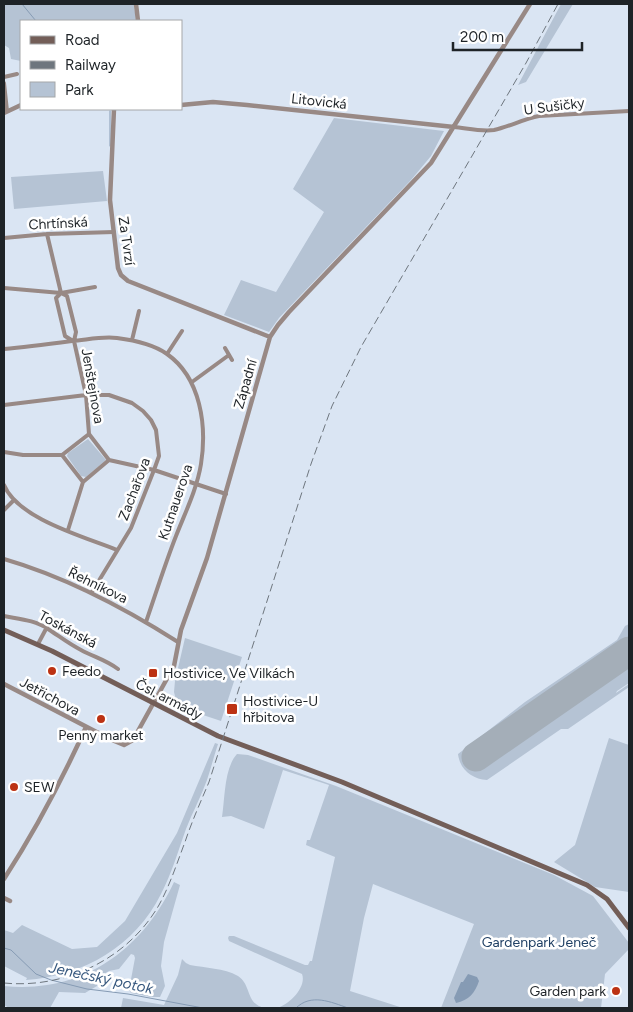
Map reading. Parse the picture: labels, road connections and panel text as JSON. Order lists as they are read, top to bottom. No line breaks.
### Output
{"streets":{"main road":["Čsl. armády"],"street":["Litovická","U Sušičky","Chrtínská","Za Tvrzí","Západní","Jenštejnova","Zachařova","Kutnauerova","Řehníkova","Toskánská","Jetřichova"]},"crossings":[["Litovická","U Sušičky"],["Litovická","Západní"],["U Sušičky","Západní"],["Chrtínská","Za Tvrzí"],["Chrtínská","Jenštejnova"],["Za Tvrzí","Západní"],["Západní","Řehníkova"],["Západní","Jetřichova"],["Západní","Čsl. armády"],["Jenštejnova","Zachařova"],["Jenštejnova","Kutnauerova"],["Zachařova","Řehníkova"],["Kutnauerova","Řehníkova"],["Jetřichova","Čsl. armády"]],"water":["Jenečský potok"],"parks":["Gardenpark Jeneč"],"places":{"other":["Feedo","Penny market","SEW","Garden park"],"transit":["Hostivice, Ve Vilkách","Hostivice-U hřbitova"]},"legend":["Road","Railway","Park"],"scale_bar":"200 m"}
